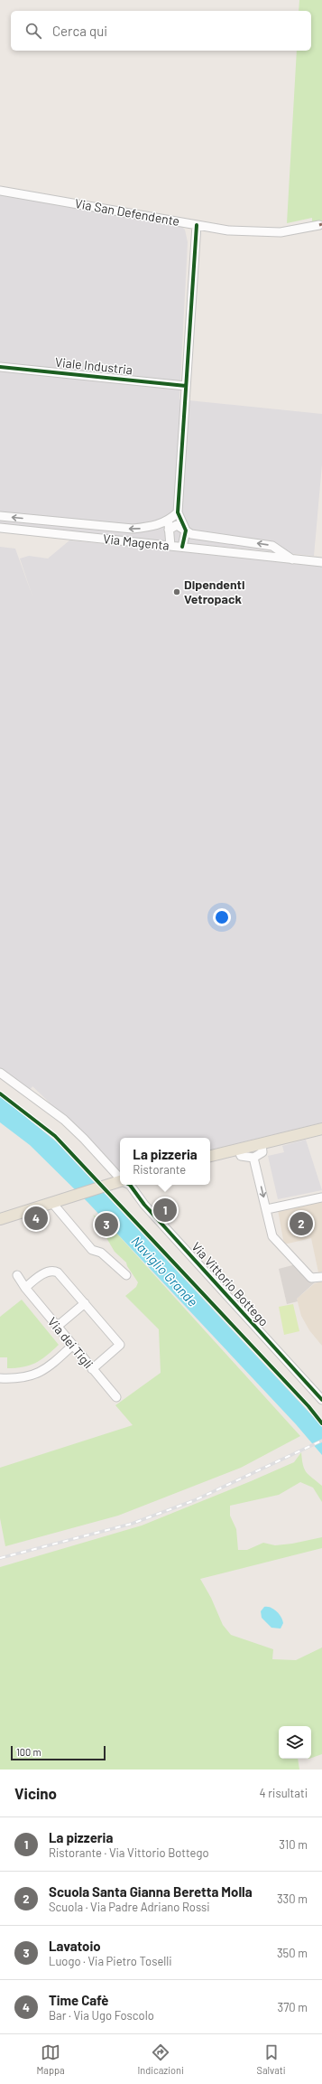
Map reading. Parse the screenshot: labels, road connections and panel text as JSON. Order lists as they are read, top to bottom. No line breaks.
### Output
{"streets":{"street":["Via San Defendente","Viale Industria","Via Magenta","Via Vittorio Bottego","Via dei Tigli"]},"water":["Naviglio Grande"],"places":["Dipendenti Vetropack"],"scale_bar":"100 m","page":{"search":"Cerca qui","popup":["La pizzeria","Ristorante"],"pins":["1","4","2","3"],"scale":"100 m","heading":["Vicino","4 risultati"],"list":[{"mark":"1","name":"La pizzeria","note":"Ristorante · Via Vittorio Bottego","value":"310 m"},{"mark":"2","name":"Scuola Santa Gianna Beretta Molla","note":"Scuola · Via Padre Adriano Rossi","value":"330 m"},{"mark":"3","name":"Lavatoio","note":"Luogo · Via Pietro Toselli","value":"350 m"},{"mark":"4","name":"Time Cafè","note":"Bar · Via Ugo Foscolo","value":"370 m"}],"nav":["Mappa","Indicazioni","Salvati"]}}
